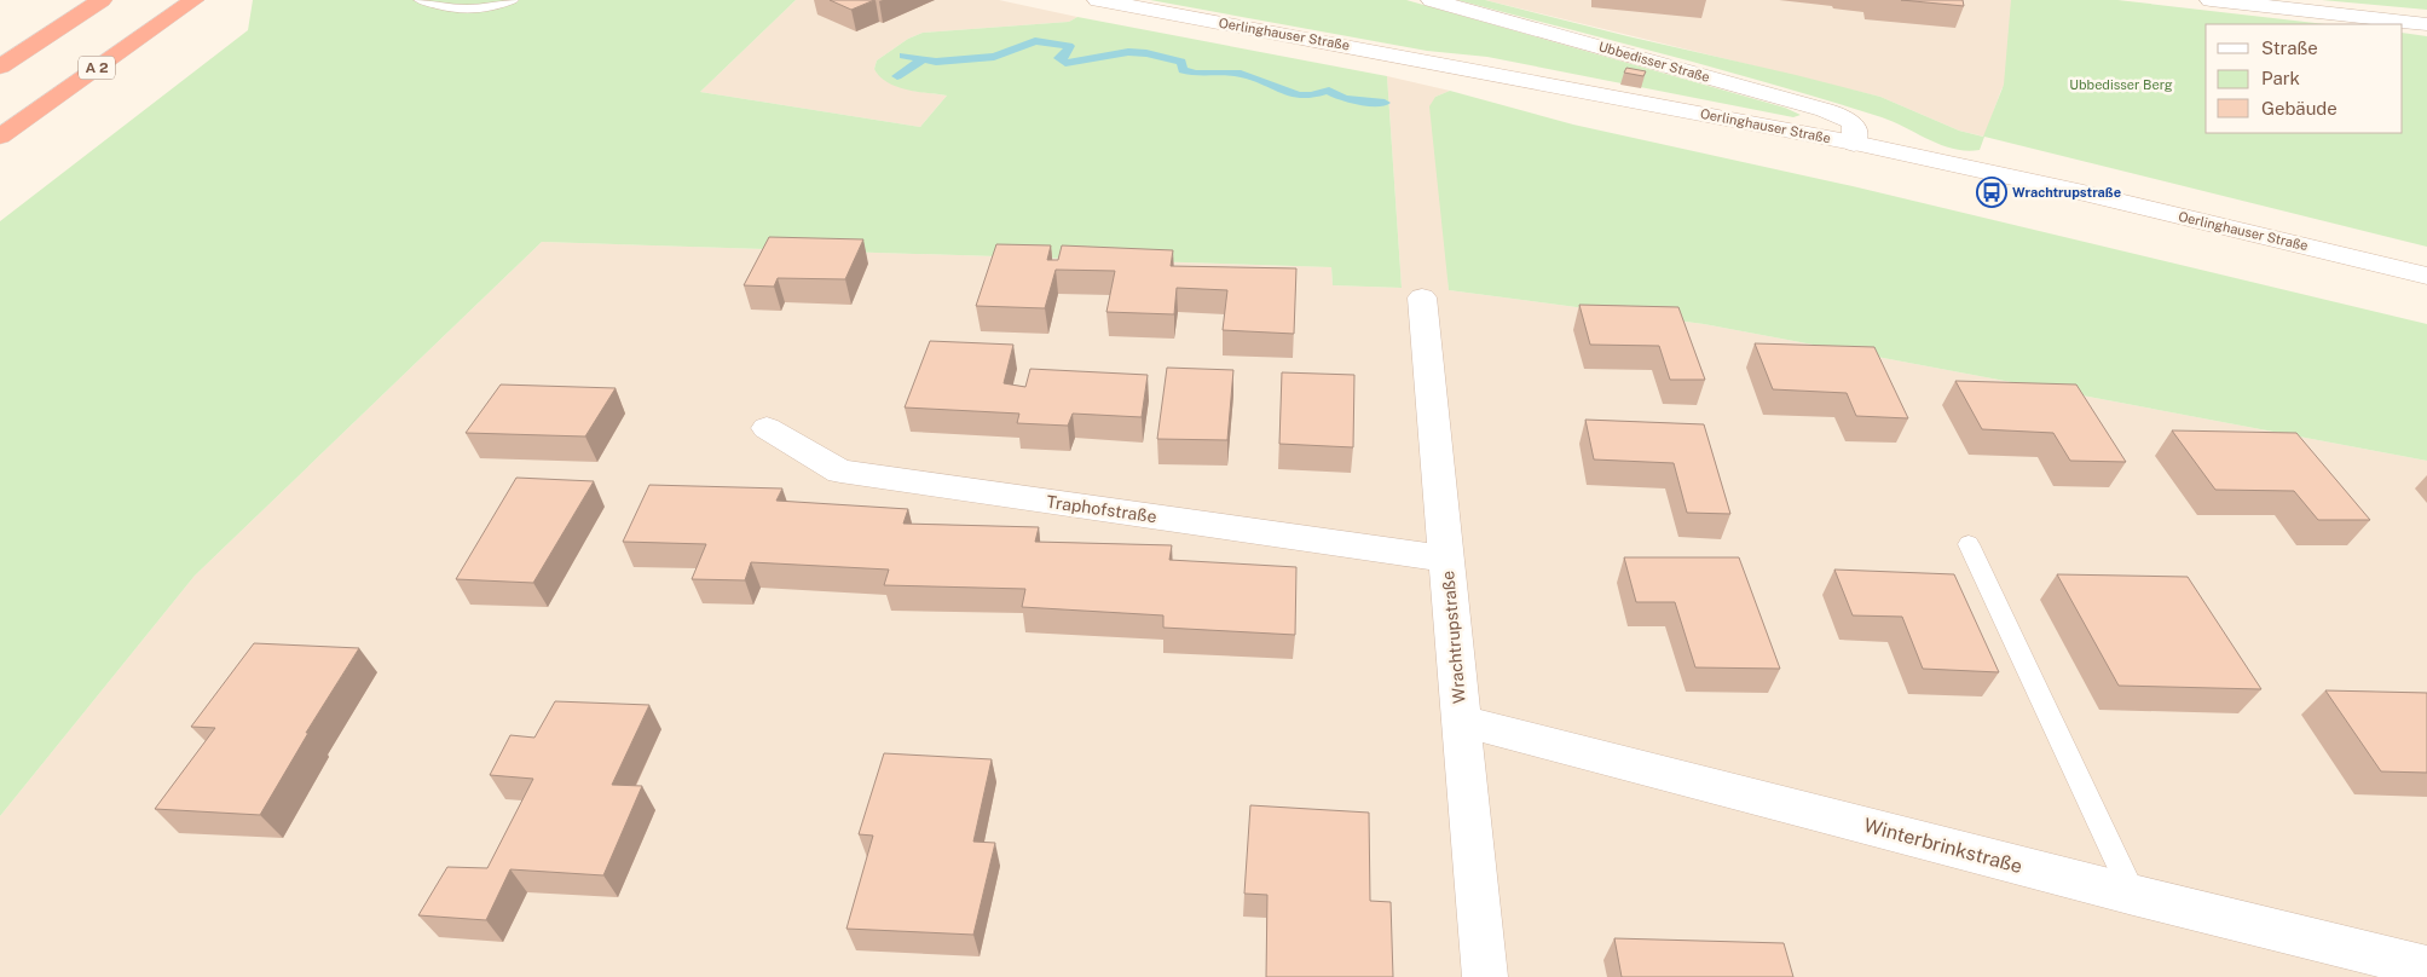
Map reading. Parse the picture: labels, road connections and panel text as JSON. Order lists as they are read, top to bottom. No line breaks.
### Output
{"streets":{"highway":["A 2"],"street":["Oerlinghauser Straße","Ubbedisser Straße","Traphofstraße","Wrachtrupstraße","Winterbrinkstraße"]},"crossings":[["Oerlinghauser Straße","Ubbedisser Straße"],["Traphofstraße","Wrachtrupstraße"],["Wrachtrupstraße","Winterbrinkstraße"]],"parks":["Ubbedisser Berg"],"places":{"bus stop":["Wrachtrupstraße"]},"legend":["Straße","Park","Gebäude"]}
